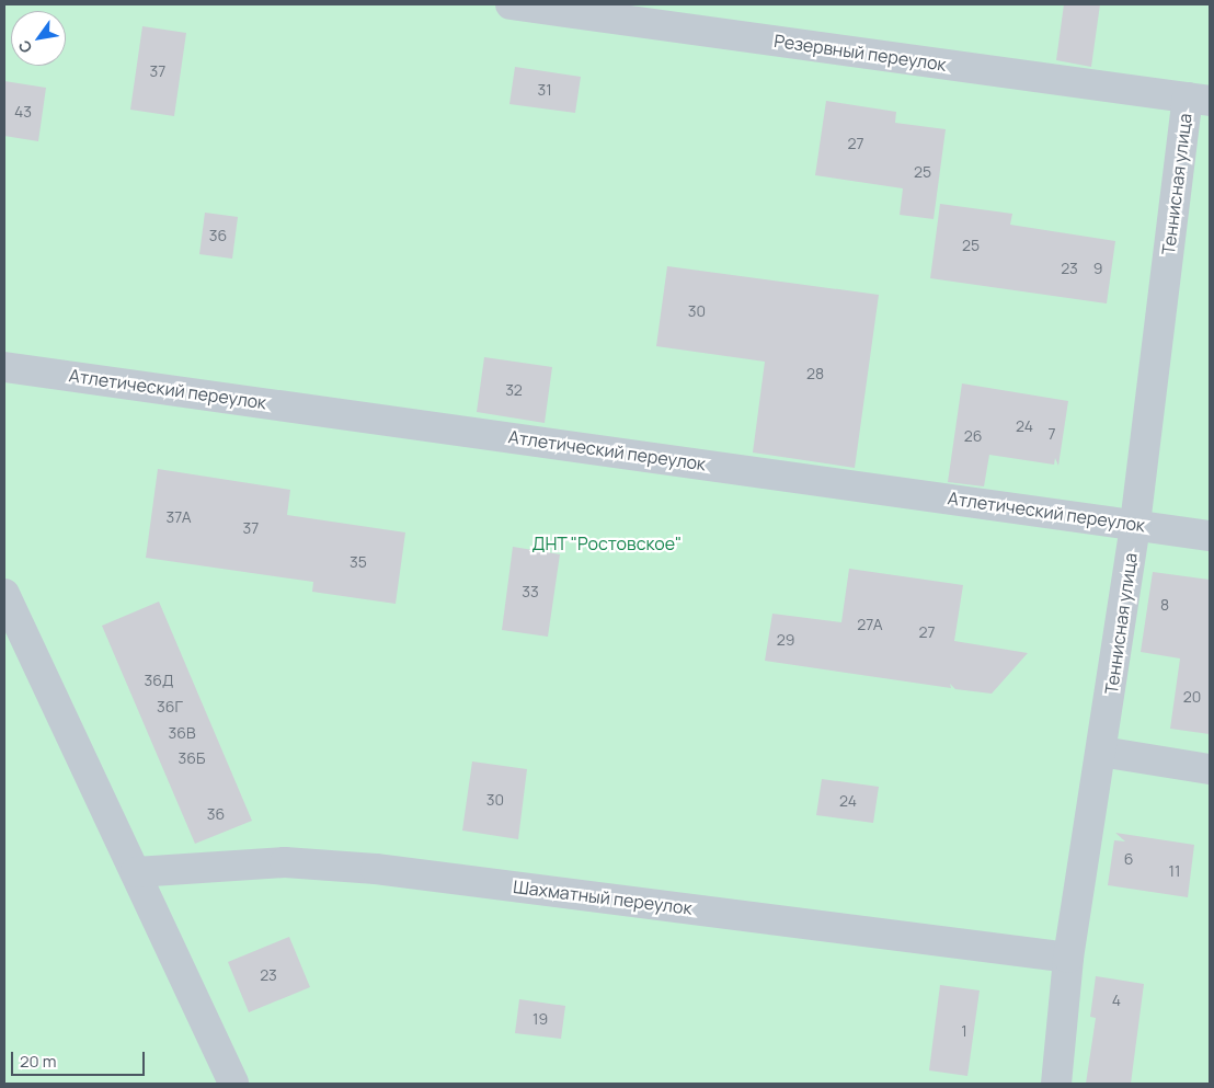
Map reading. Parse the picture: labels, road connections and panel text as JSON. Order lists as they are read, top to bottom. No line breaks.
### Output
{"streets":{"street":["Резервный переулок","Теннисная улица","Атлетический переулок","Шахматный переулок"]},"crossings":[["Резервный переулок","Теннисная улица"],["Теннисная улица","Атлетический переулок"],["Теннисная улица","Шахматный переулок"]],"parks":["ДНТ \"Ростовское\""],"house_numbers":["37","31","43","27","25","36","25","23","9","30","28","32","24","7","26","37А","37","35","33","8","27А","27","29","36Д","20","36Г","36В","36Б","30","24","36","6","11","23","4","19","1"],"scale_bar":"20 m","north":"bottom left"}
